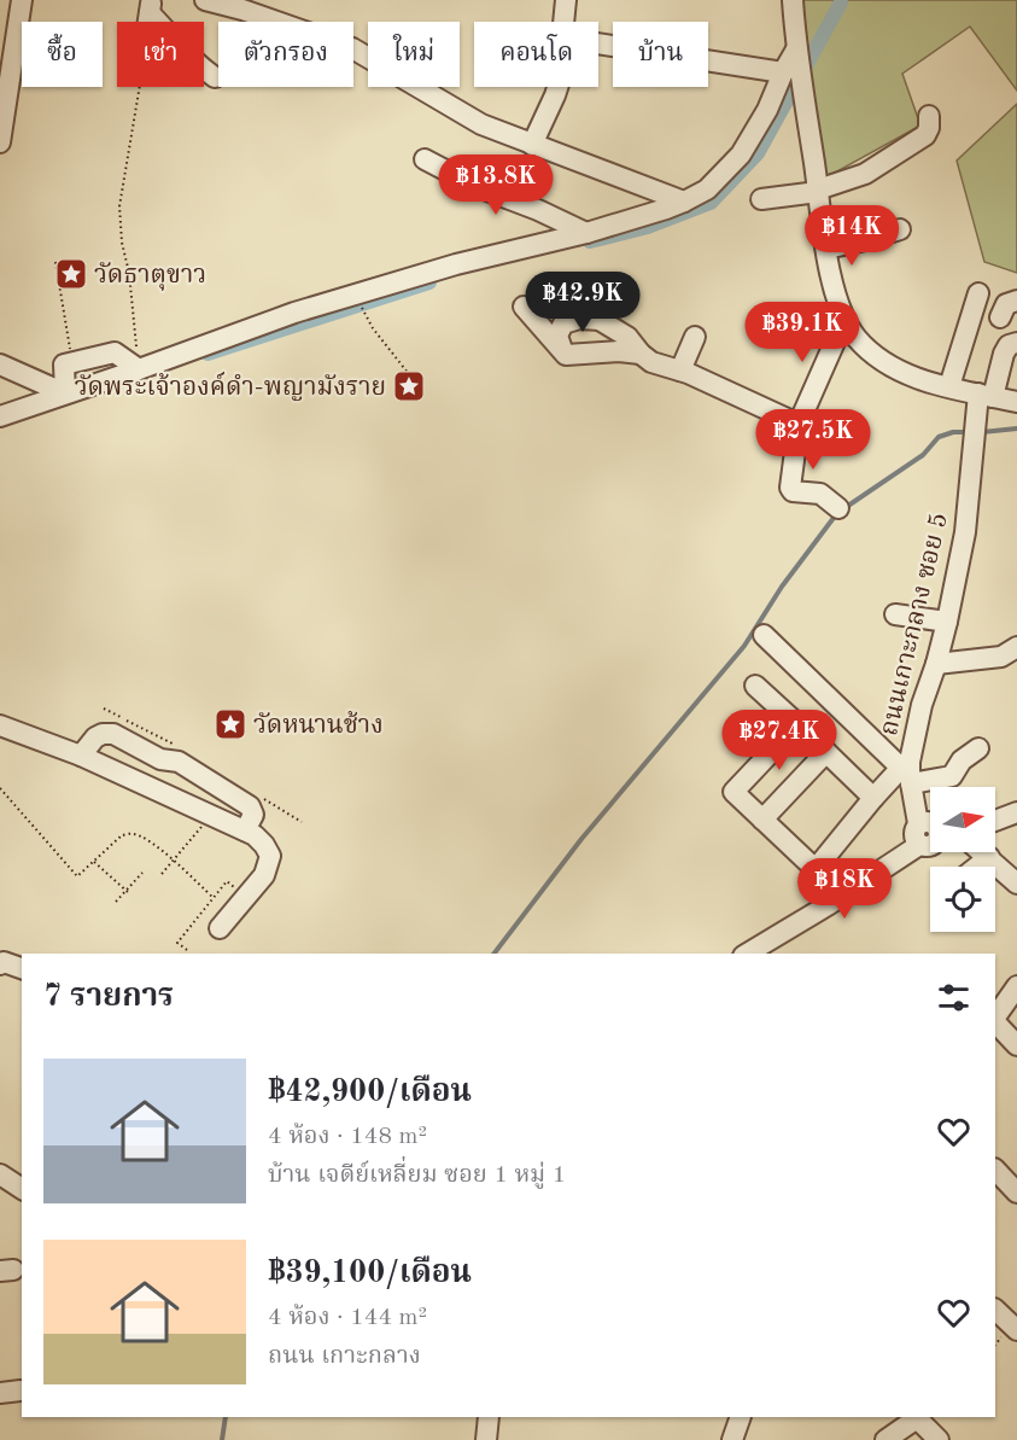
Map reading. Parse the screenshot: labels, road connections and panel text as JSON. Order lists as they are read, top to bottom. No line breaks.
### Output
{"streets":{"street":["ถนนเกาะกลาง ซอย 5"]},"places":{"place":["วัดธาตุขาว","วัดพระเจ้าองค์ดำ-พญามังราย","วัดหนานช้าง"]},"north":"right","page":{"chip":["ซื้อ","เช่า","ตัวกรอง","ใหม่","คอนโด","บ้าน"],"price":["฿13.8K","฿14K","฿42.9K","฿39.1K","฿27.5K","฿27.4K","฿18K"],"heading":"7 รายการ","list":[{"name":"฿42,900/เดือน","note":"4 ห้อง · 148 m² · บ้าน เจดีย์เหลี่ยม ซอย 1 หมู่ 1"},{"name":"฿39,100/เดือน","note":"4 ห้อง · 144 m² · ถนน เกาะกลาง"}]}}
